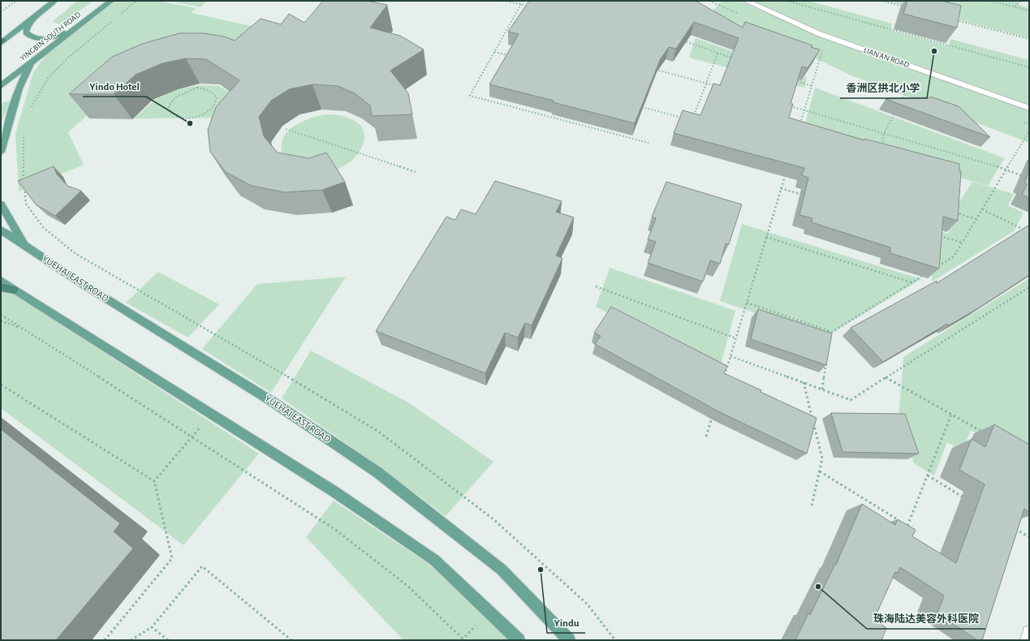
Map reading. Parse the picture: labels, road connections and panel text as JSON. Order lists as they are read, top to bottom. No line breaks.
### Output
{"streets":{"main road":["YINGBIN SOUTH ROAD","YUEHAI EAST ROAD"],"street":["LIAN'AN ROAD"]},"places":["香洲区拱北小学","Yindo Hotel","Yindu","珠海陆达美容外科医院"]}
